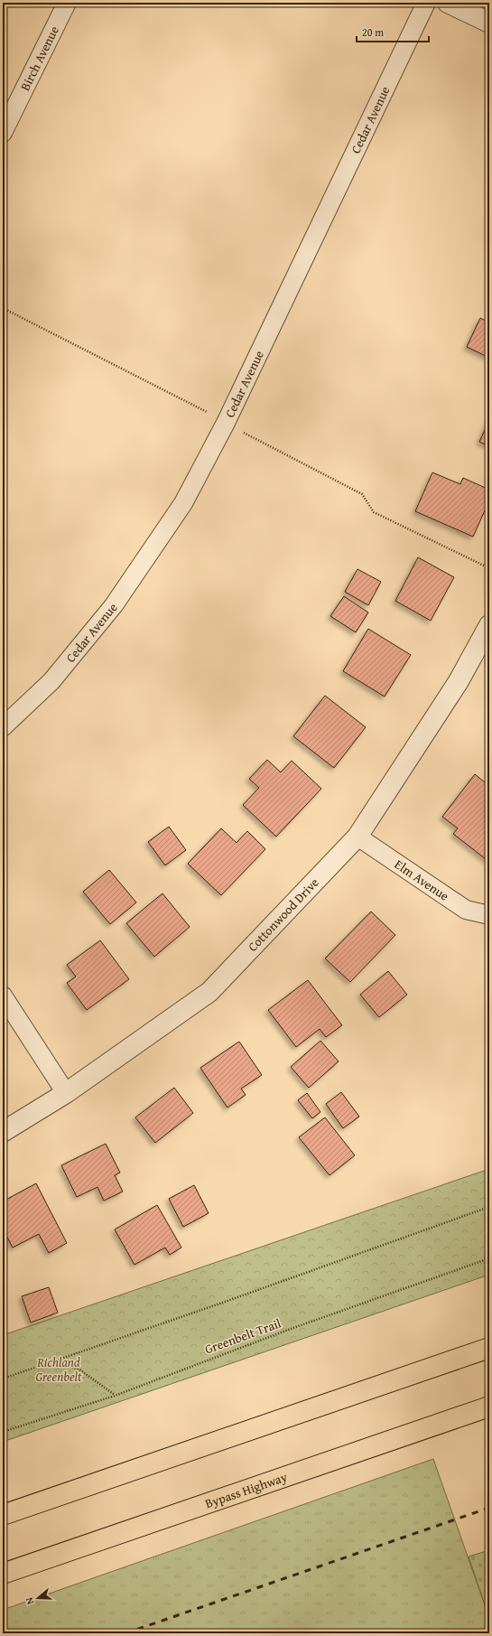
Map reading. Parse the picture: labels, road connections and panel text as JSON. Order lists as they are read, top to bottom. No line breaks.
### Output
{"streets":{"highway":["Bypass Highway"],"street":["Birch Avenue","Cedar Avenue","Elm Avenue","Cottonwood Drive"],"path":["Greenbelt Trail"]},"crossings":[["Elm Avenue","Cottonwood Drive"]],"parks":["Richland Greenbelt"],"scale_bar":"20 m","north":"left"}
